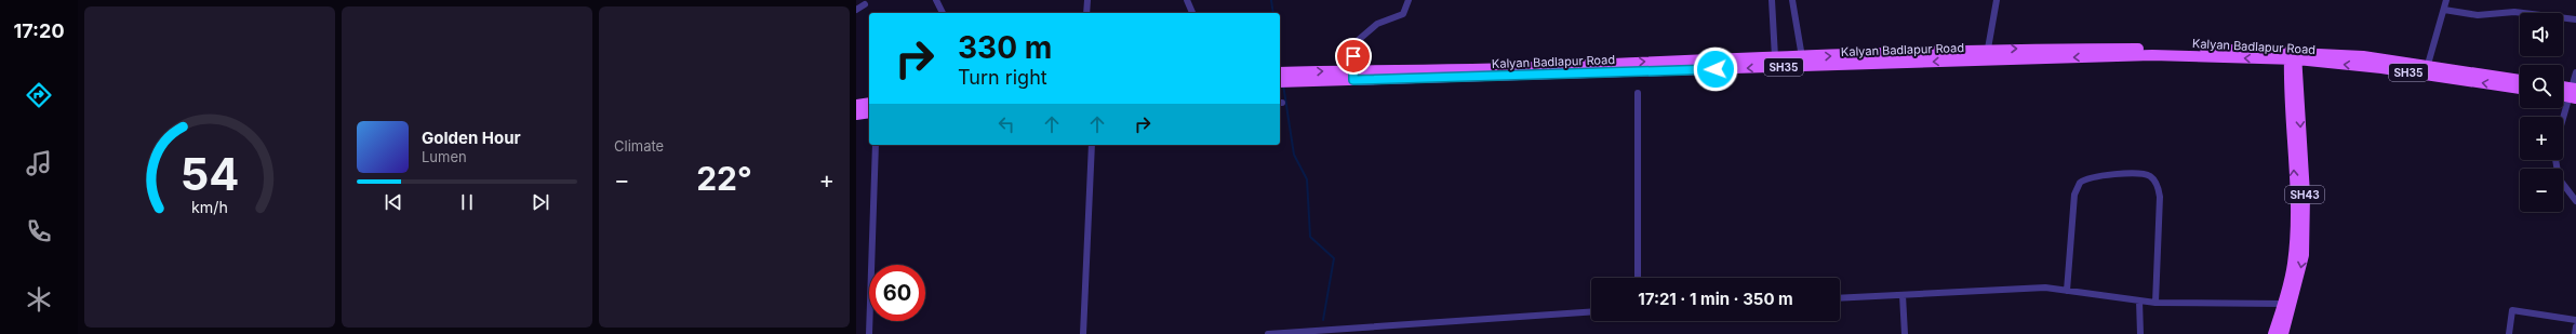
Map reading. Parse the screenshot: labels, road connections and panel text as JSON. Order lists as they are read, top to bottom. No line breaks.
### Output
{"streets":{"main road":["Kalyan Badlapur Road","SH35","SH43"]},"crossings":[["Kalyan Badlapur Road","SH43"]],"page":{"tabs":"17:20","tile":"Climate","map_buttons":["+","−"],"turn":["330 m","Turn right"],"song":["Golden Hour","Lumen"],"heat":["−","22°","+"],"limit":"60","trip":"17:21 · 1 min · 350 m","gauge":["54","km/h"]}}
